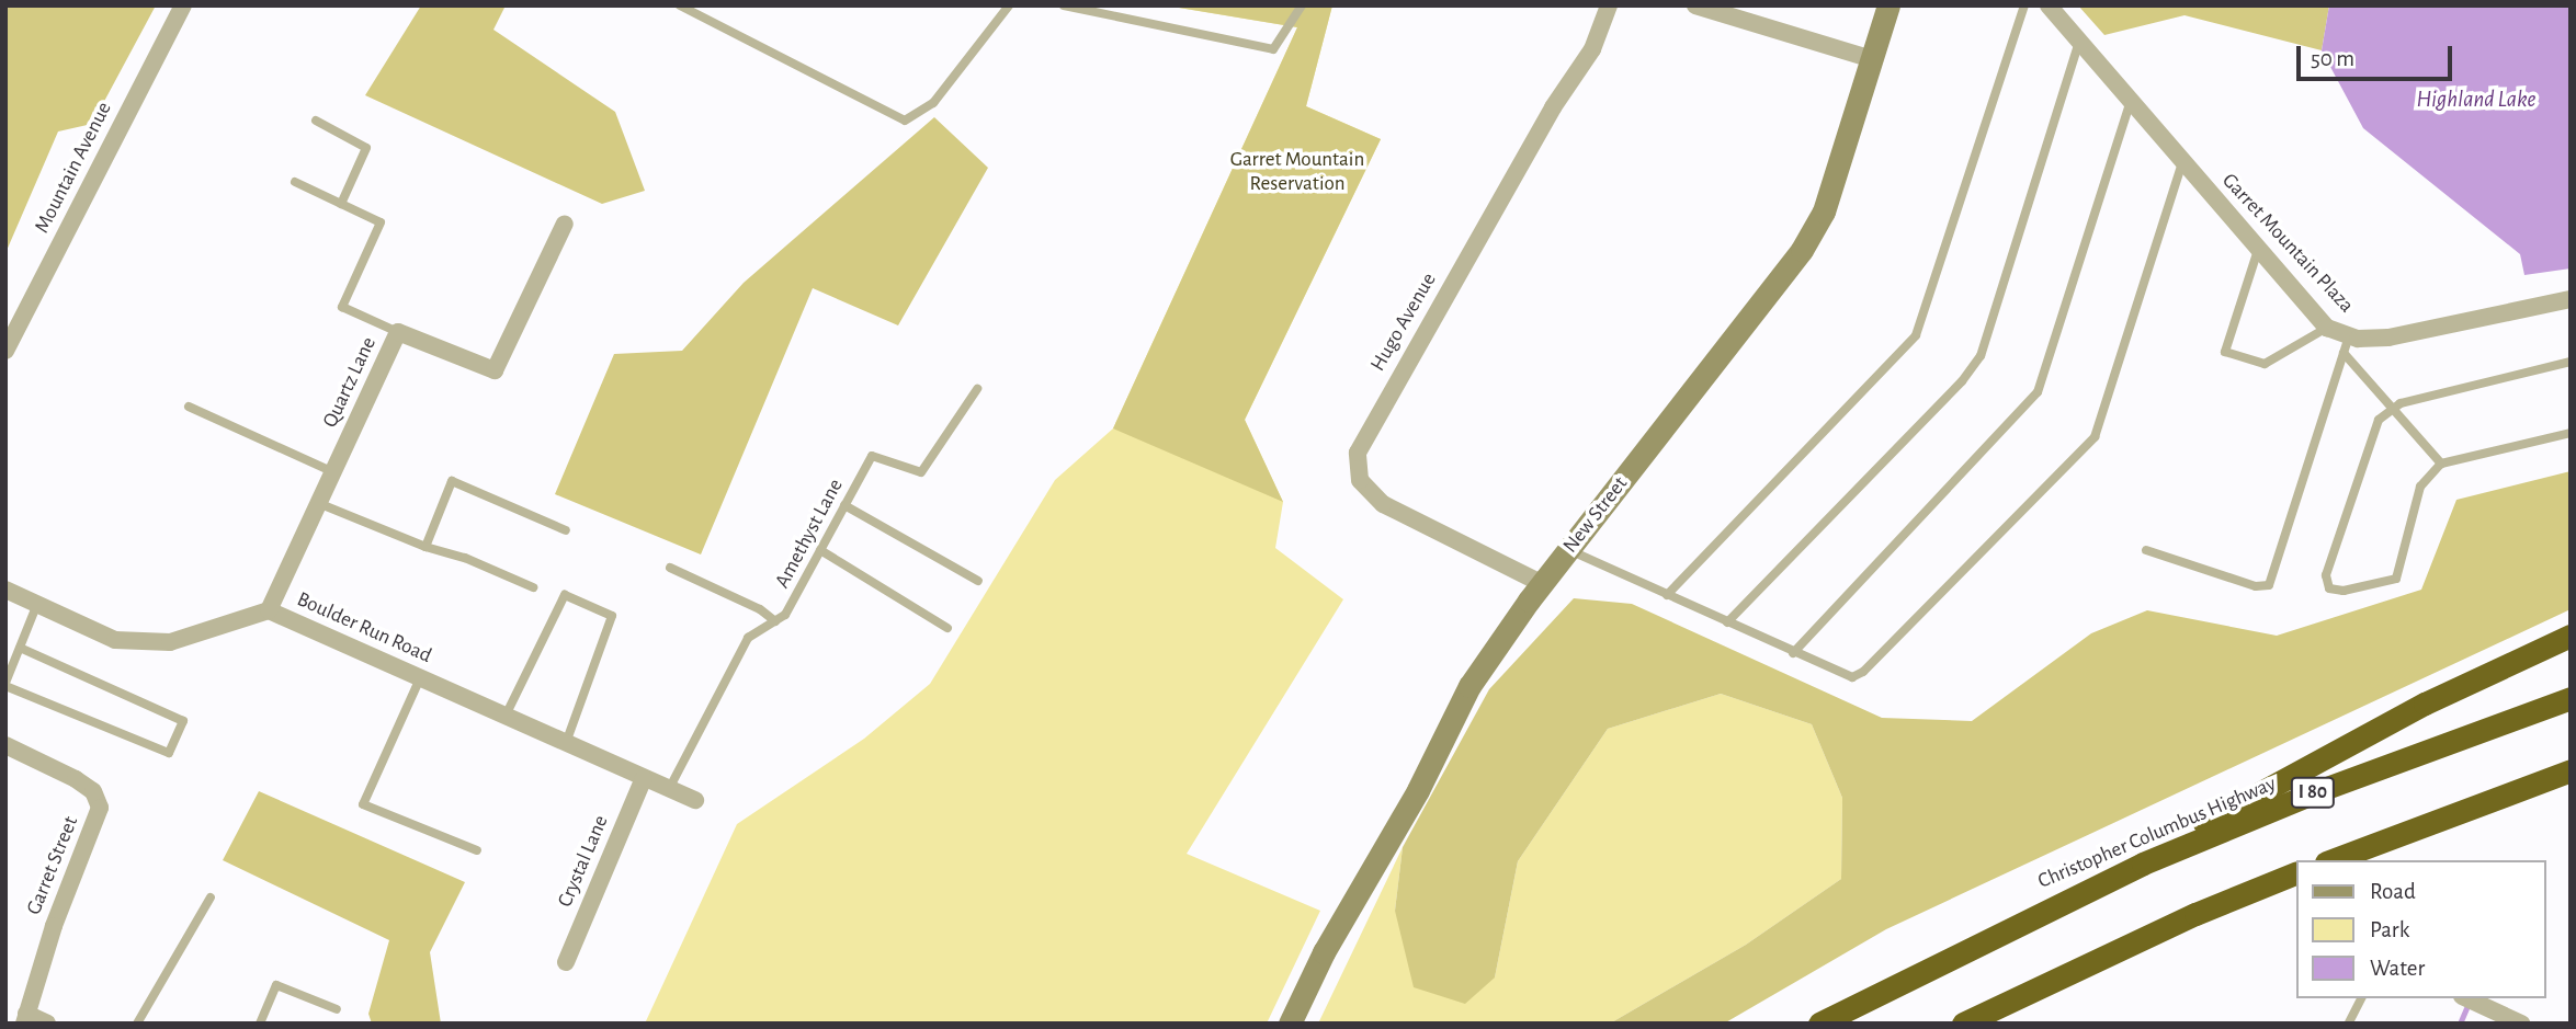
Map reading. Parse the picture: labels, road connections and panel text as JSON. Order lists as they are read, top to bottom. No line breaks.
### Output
{"streets":{"highway":["I 80","Christopher Columbus Highway"],"street":["Mountain Avenue","Garret Mountain Plaza","Hugo Avenue","Quartz Lane","New Street","Boulder Run Road","Crystal Lane","Garret Street"],"lane":["Amethyst Lane"]},"crossings":[["Hugo Avenue","New Street"],["Quartz Lane","Boulder Run Road"],["Amethyst Lane","Boulder Run Road"],["Boulder Run Road","Crystal Lane"]],"water":["Highland Lake"],"parks":["Garret Mountain Reservation"],"legend":["Road","Park","Water"],"scale_bar":"50 m"}
